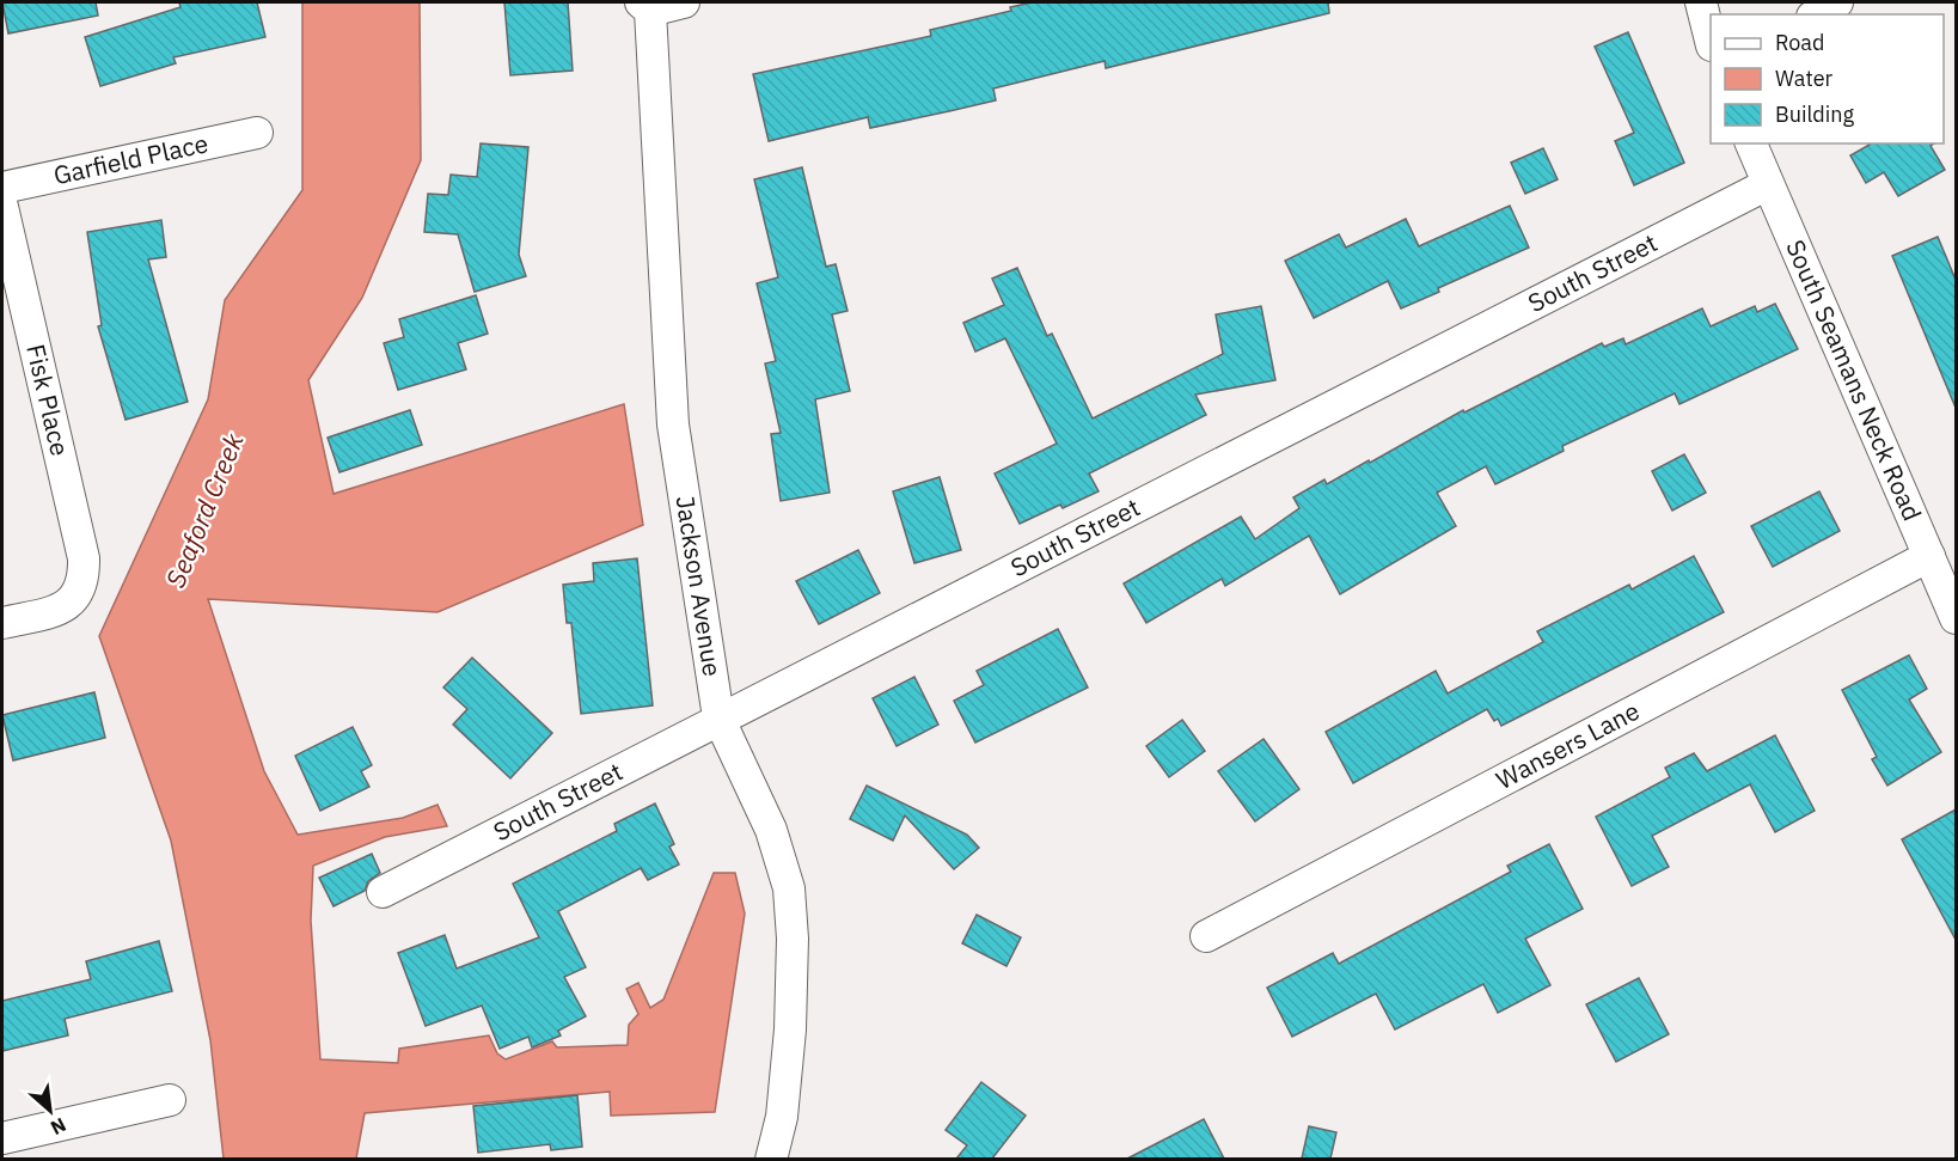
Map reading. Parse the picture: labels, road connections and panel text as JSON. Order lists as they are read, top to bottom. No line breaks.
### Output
{"streets":{"street":["Garfield Place","South Street","South Seamans Neck Road","Fisk Place","Jackson Avenue","Wansers Lane"]},"crossings":[["South Street","South Seamans Neck Road"],["South Street","Jackson Avenue"],["South Seamans Neck Road","Wansers Lane"]],"water":["Seaford Creek"],"legend":["Road","Water","Building"],"north":"bottom right"}
